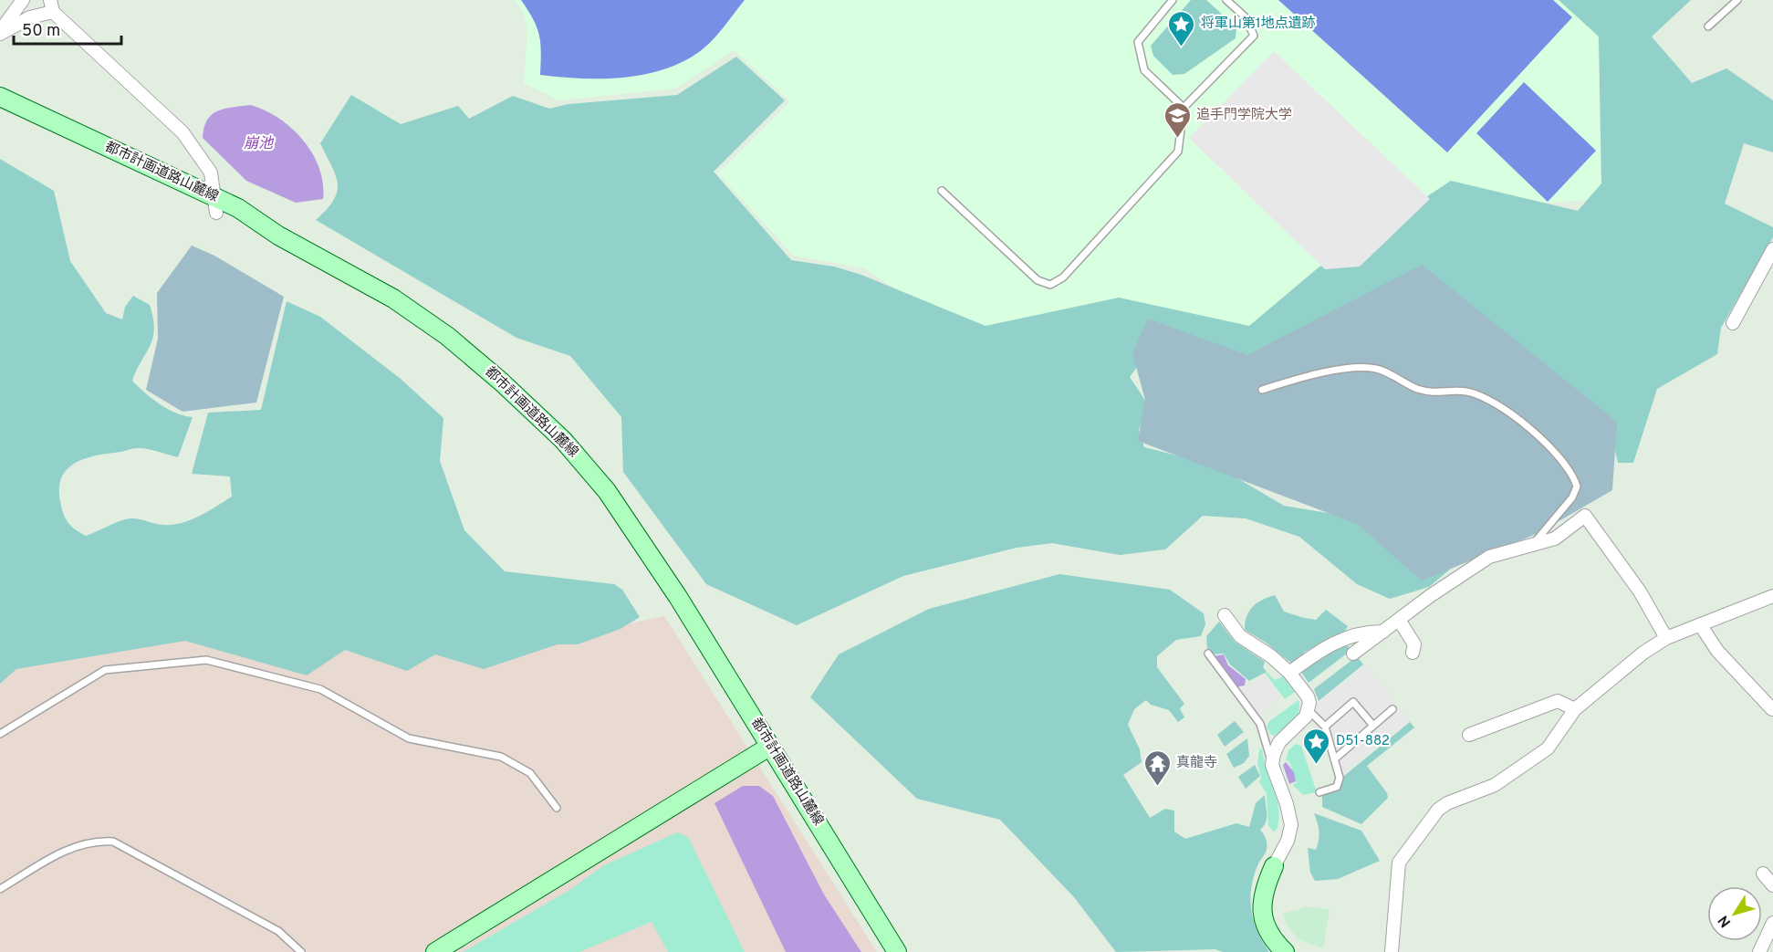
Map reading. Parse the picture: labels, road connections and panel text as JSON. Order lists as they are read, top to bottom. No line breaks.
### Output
{"streets":{"street":["都市計画道路山麓線"]},"water":["崩池"],"places":{"place":["将軍山第1地点遺跡","D51-882"],"school or university":["追手門学院大学"],"temple":["真龍寺"]},"scale_bar":"50 m","north":"bottom left"}
